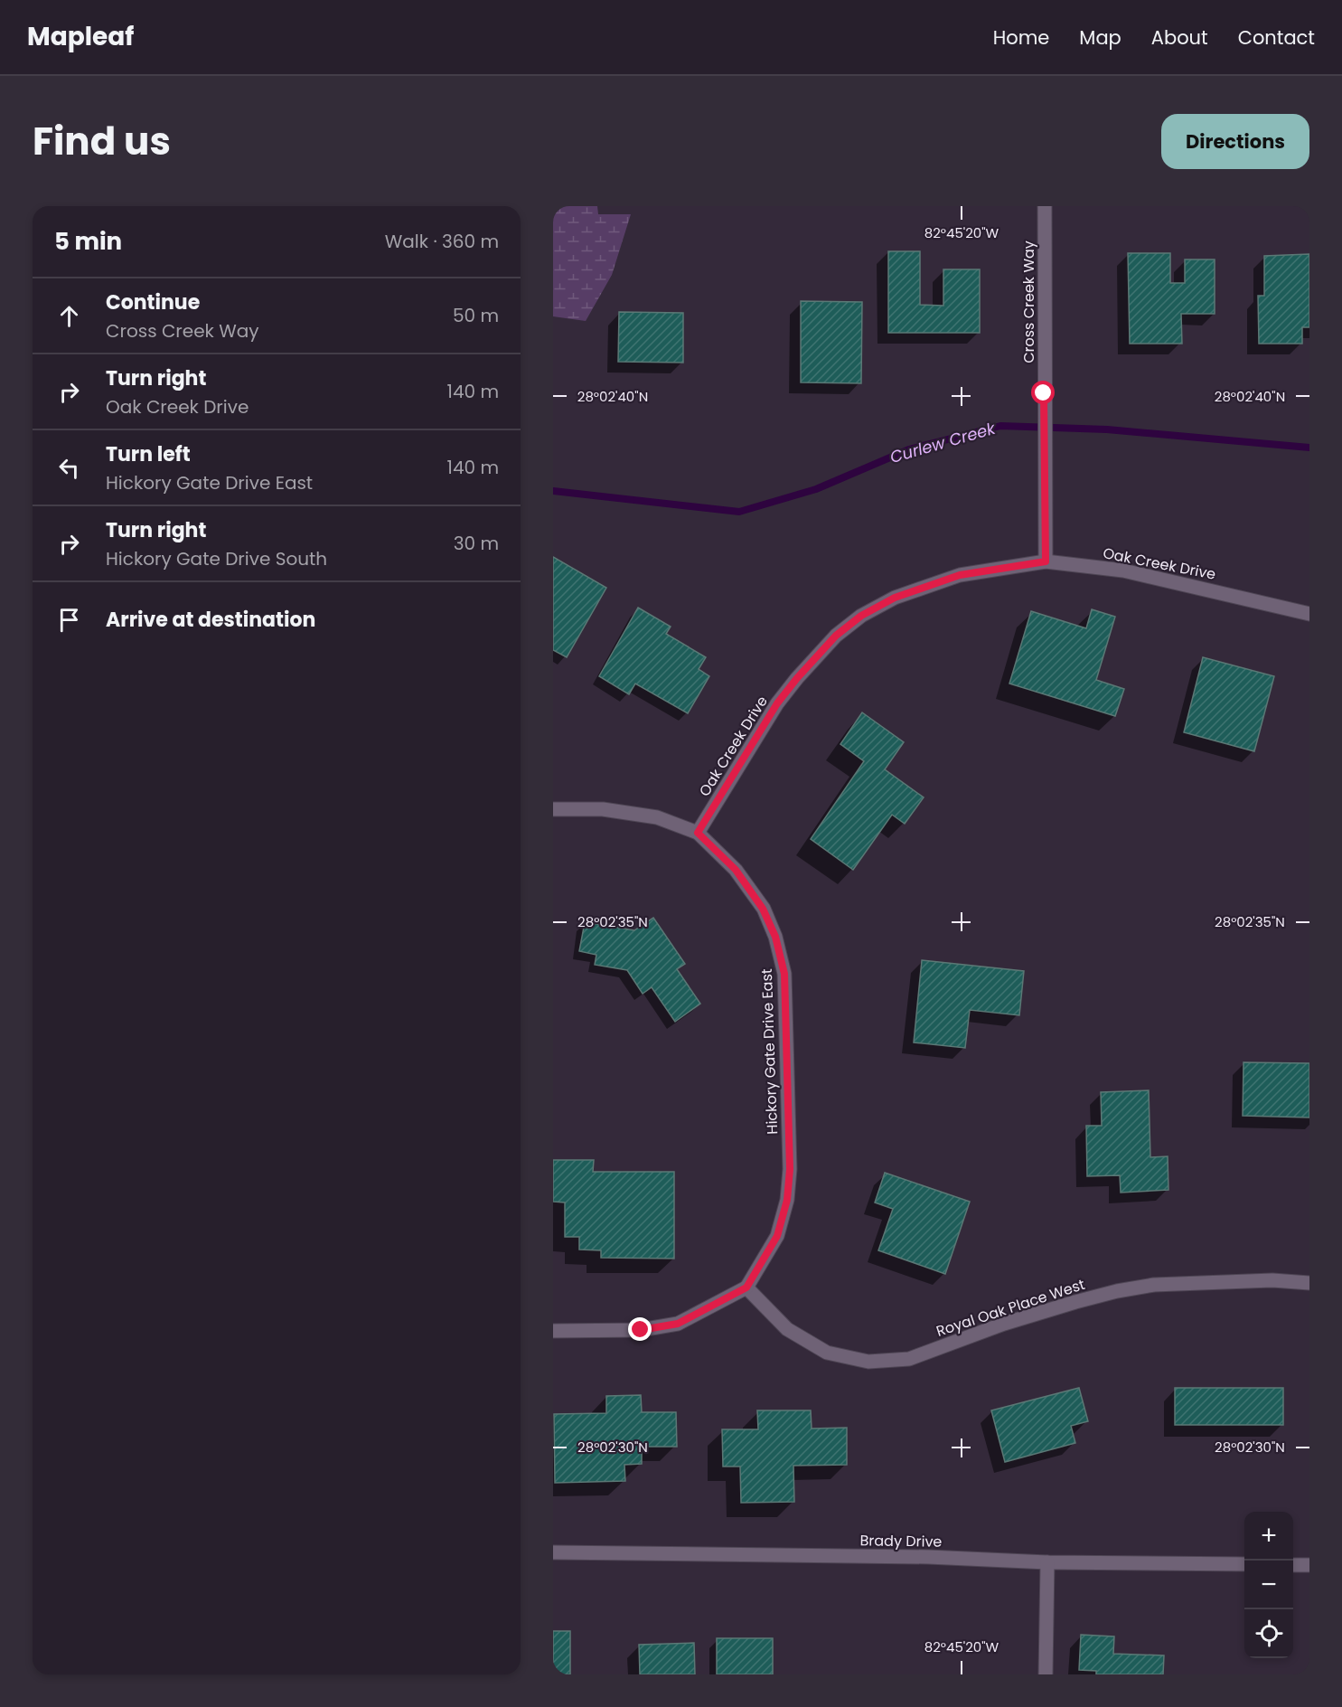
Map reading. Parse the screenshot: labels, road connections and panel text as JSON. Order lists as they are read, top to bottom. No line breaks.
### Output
{"streets":{"street":["Cross Creek Way","Oak Creek Drive","Hickory Gate Drive East","Royal Oak Place West","Brady Drive"]},"crossings":[["Cross Creek Way","Oak Creek Drive"],["Oak Creek Drive","Hickory Gate Drive East"],["Hickory Gate Drive East","Royal Oak Place West"]],"water":["Curlew Creek"],"page":{"header":"Mapleaf","nav":["Home","Map","About","Contact"],"title":"Find us","buttons":"Directions","heading":["5 min","Walk · 360 m"],"list":[["Continue","Cross Creek Way","50 m"],["Turn right","Oak Creek Drive","140 m"],["Turn left","Hickory Gate Drive East","140 m"],["Turn right","Hickory Gate Drive South","30 m"],"Arrive at destination"],"map_buttons":["+","−"]},"coordinates":["82°45'20\"W","28°02'40\"N","28°02'35\"N","28°02'30\"N"]}
